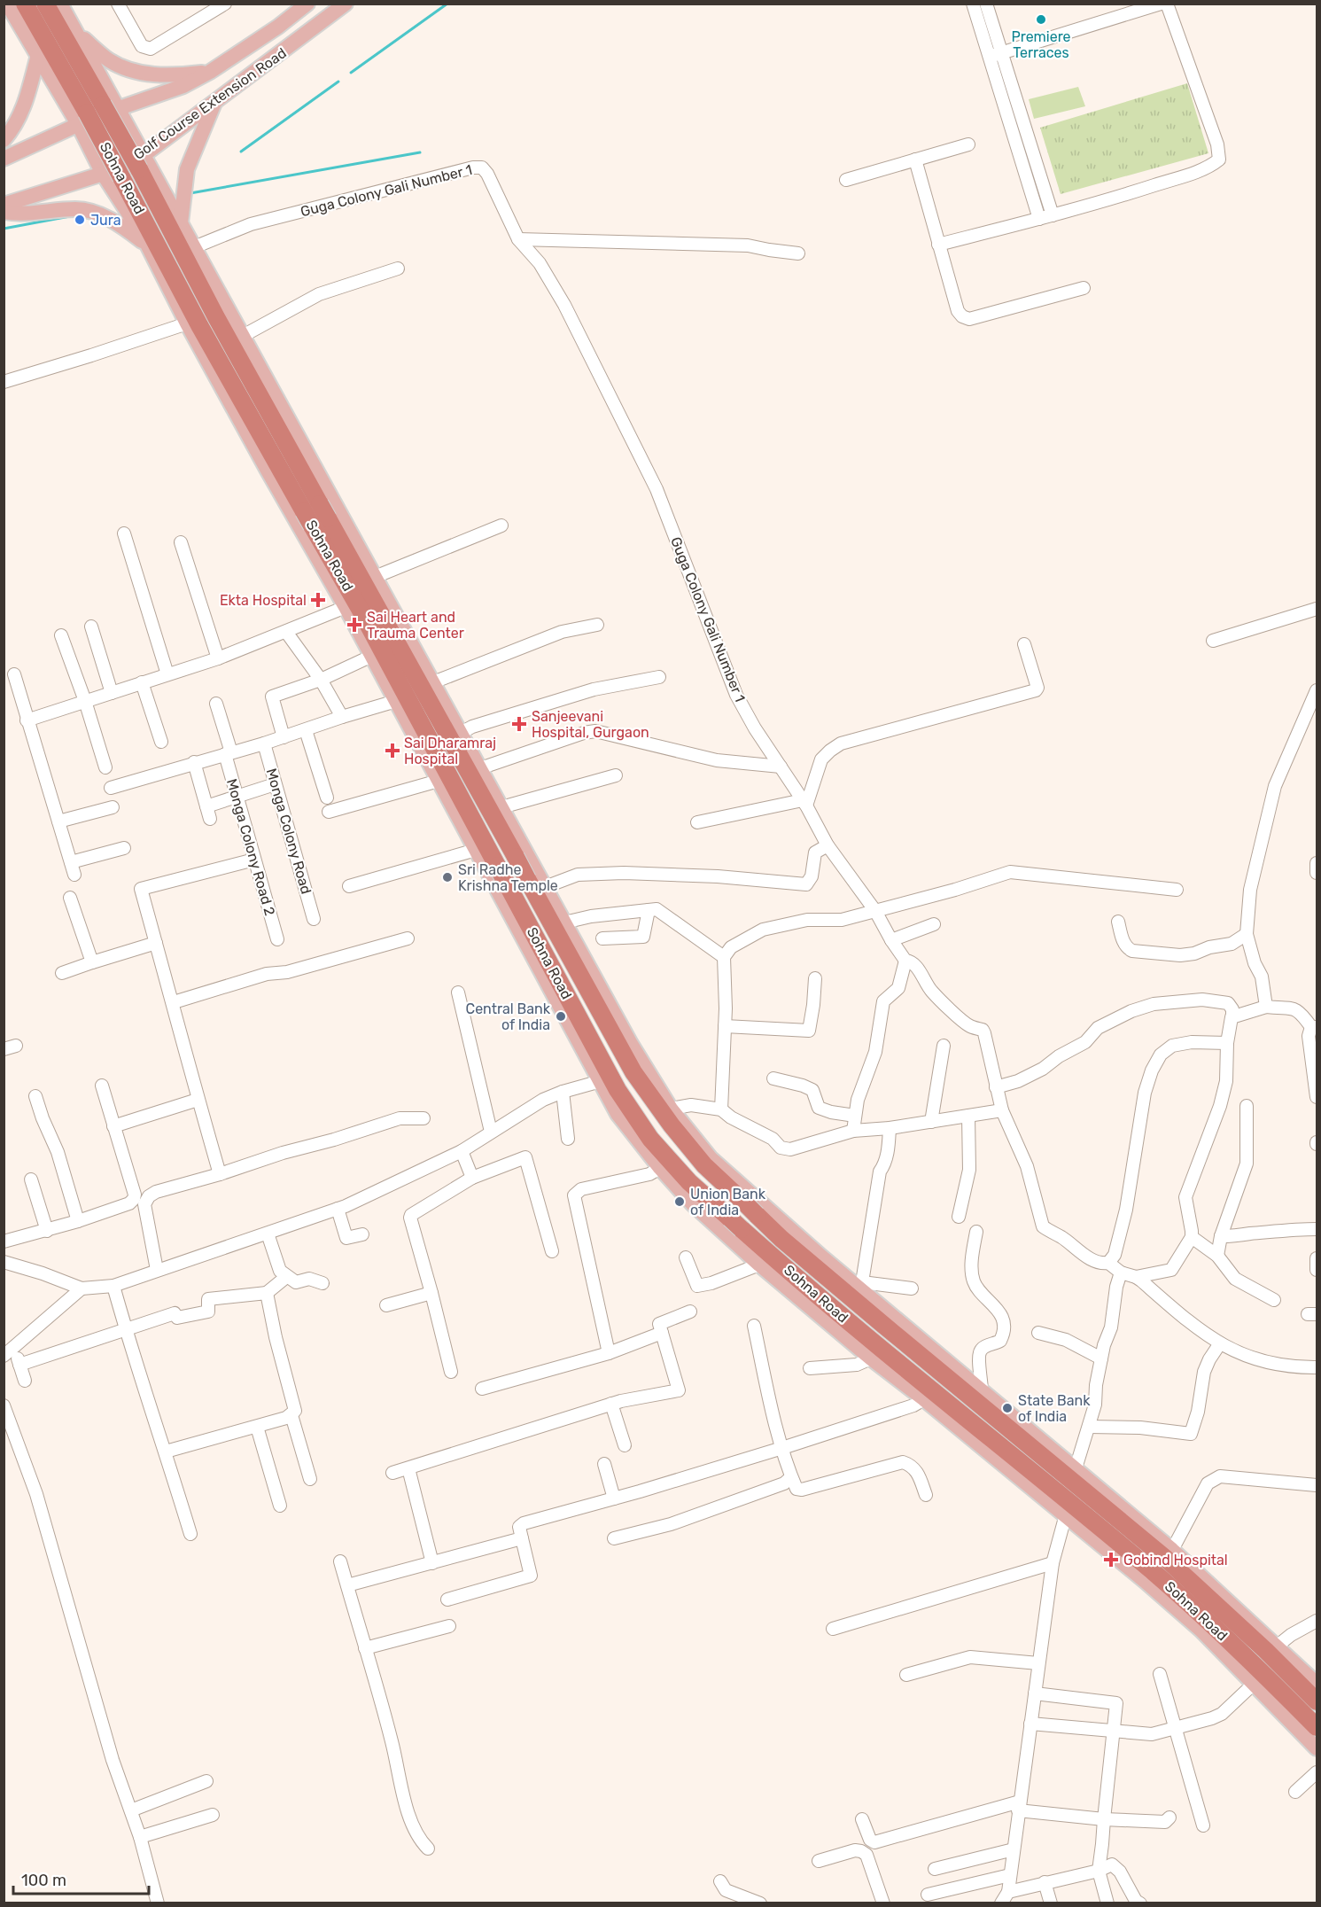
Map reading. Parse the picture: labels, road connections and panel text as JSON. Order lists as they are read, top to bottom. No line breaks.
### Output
{"streets":{"highway":["Sohna Road"],"main road":["Golf Course Extension Road"],"street":["Guga Colony Gali Number 1","Monga Colony Road","Monga Colony Road 2"]},"crossings":[["Golf Course Extension Road","Sohna Road"]],"places":{"other":["Premiere Terraces","Jura","Sri Radhe Krishna Temple","Central Bank of India","Union Bank of India","State Bank of India"],"health":["Ekta Hospital","Sai Heart and Trauma Center","Sanjeevani Hospital, Gurgaon","Sai Dharamraj Hospital","Gobind Hospital"]},"scale_bar":"100 m"}
